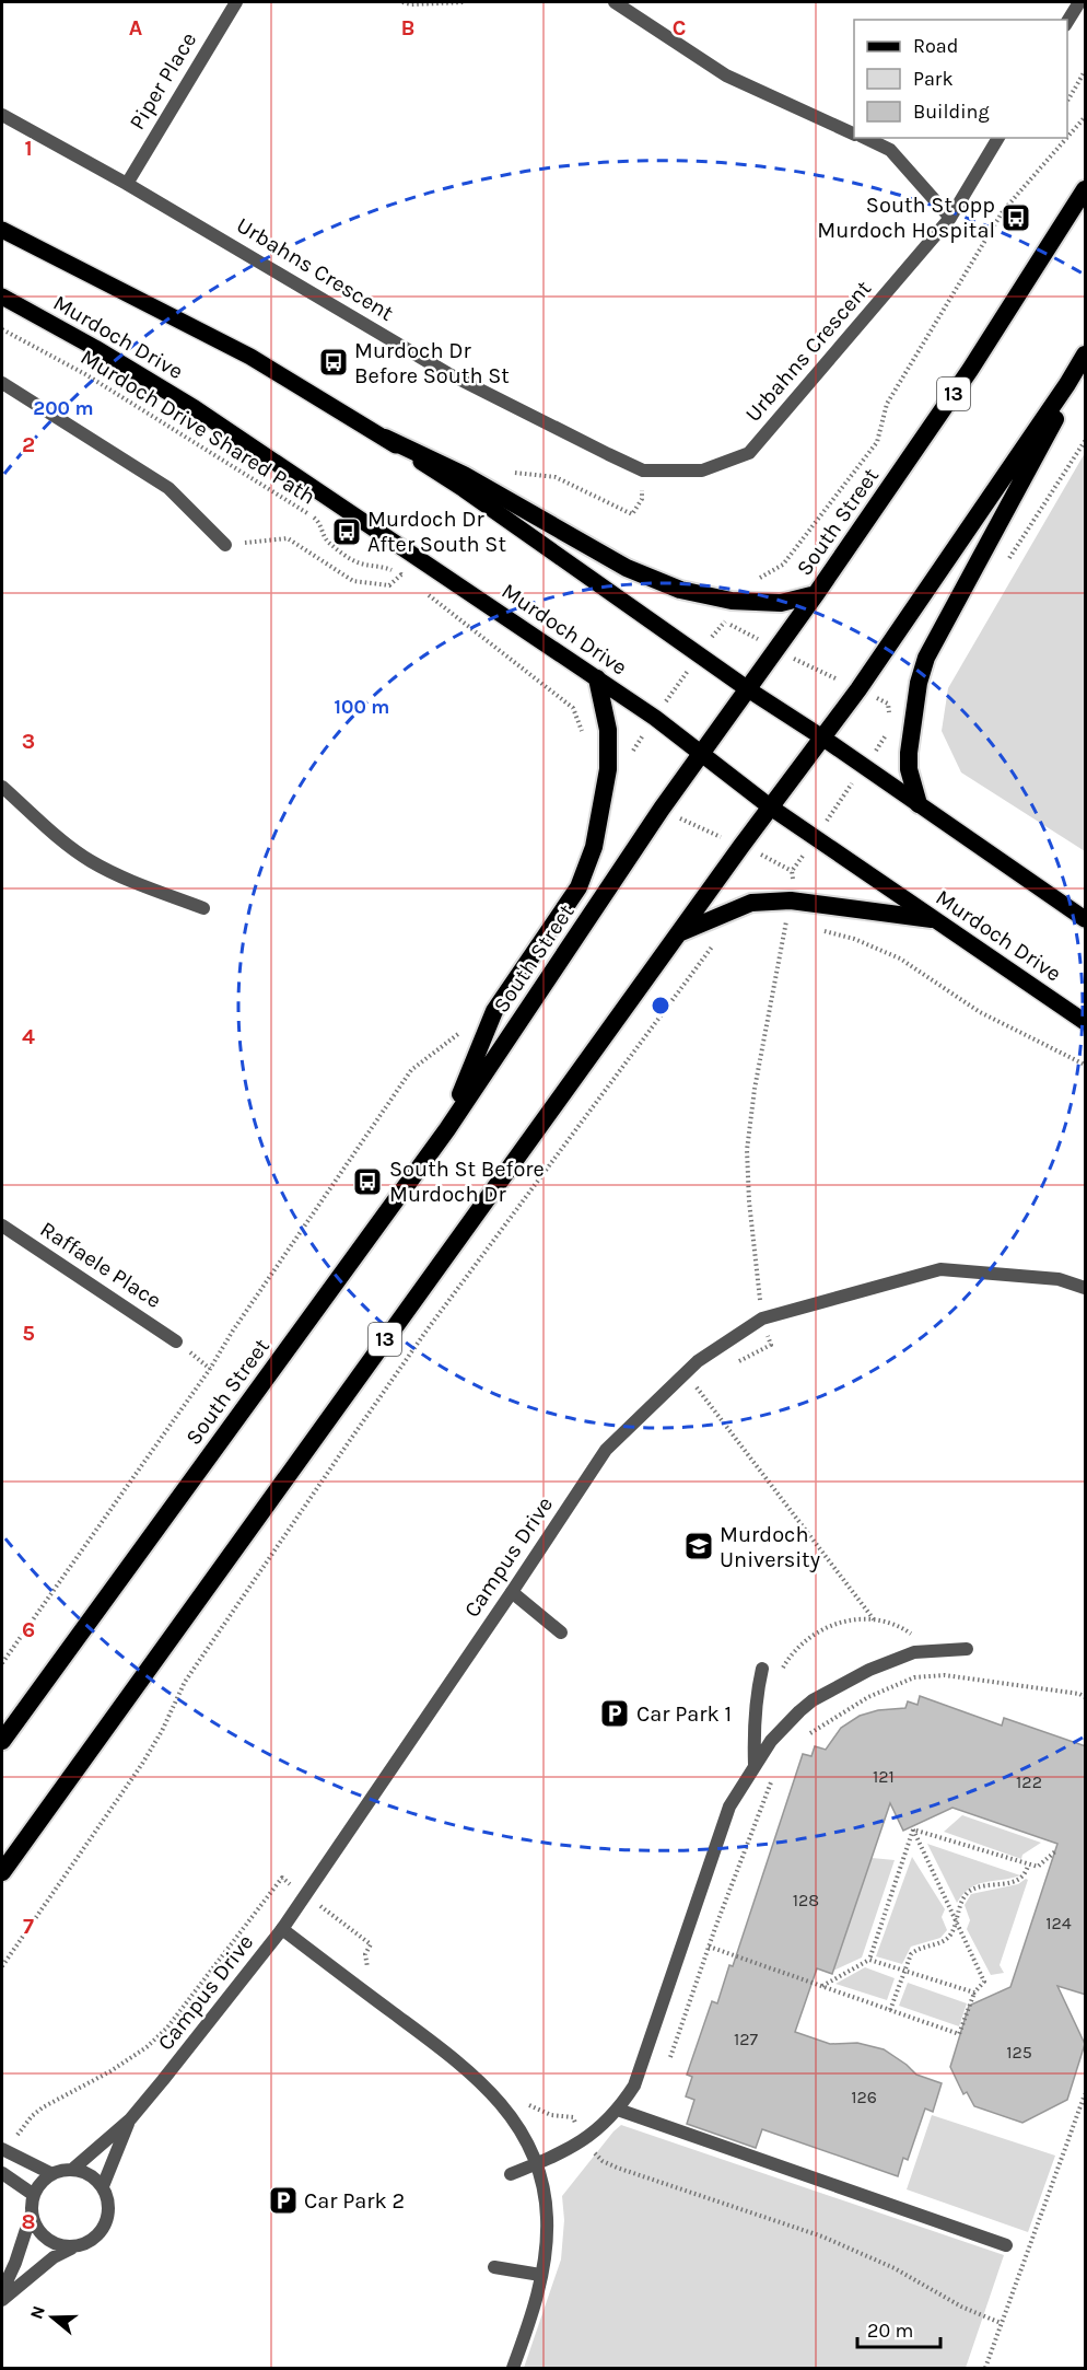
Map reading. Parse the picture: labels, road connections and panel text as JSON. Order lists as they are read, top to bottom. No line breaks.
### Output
{"streets":{"highway":["13","South Street"],"main road":["Murdoch Drive"],"street":["Piper Place","Urbahns Crescent","Raffaele Place","Campus Drive"],"path":["Murdoch Drive Shared Path"]},"crossings":[["Piper Place","Urbahns Crescent"],["Murdoch Drive","13"],["Murdoch Drive","South Street"]],"places":{"bus stop":["South St opp Murdoch Hospital","Murdoch Dr Before South St","Murdoch Dr After South St","South St Before Murdoch Dr"],"school or university":["Murdoch University"],"parking":["Car Park 1","Car Park 2"]},"house_numbers":["121","122","128","124","127","125","126"],"legend":["Road","Park","Building"],"scale_bar":"20 m","north":"left","grid":{"columns":["A","B","C"],"rows":["1","2","3","4","5","6","7","8"]},"rings":["200 m","100 m"]}
